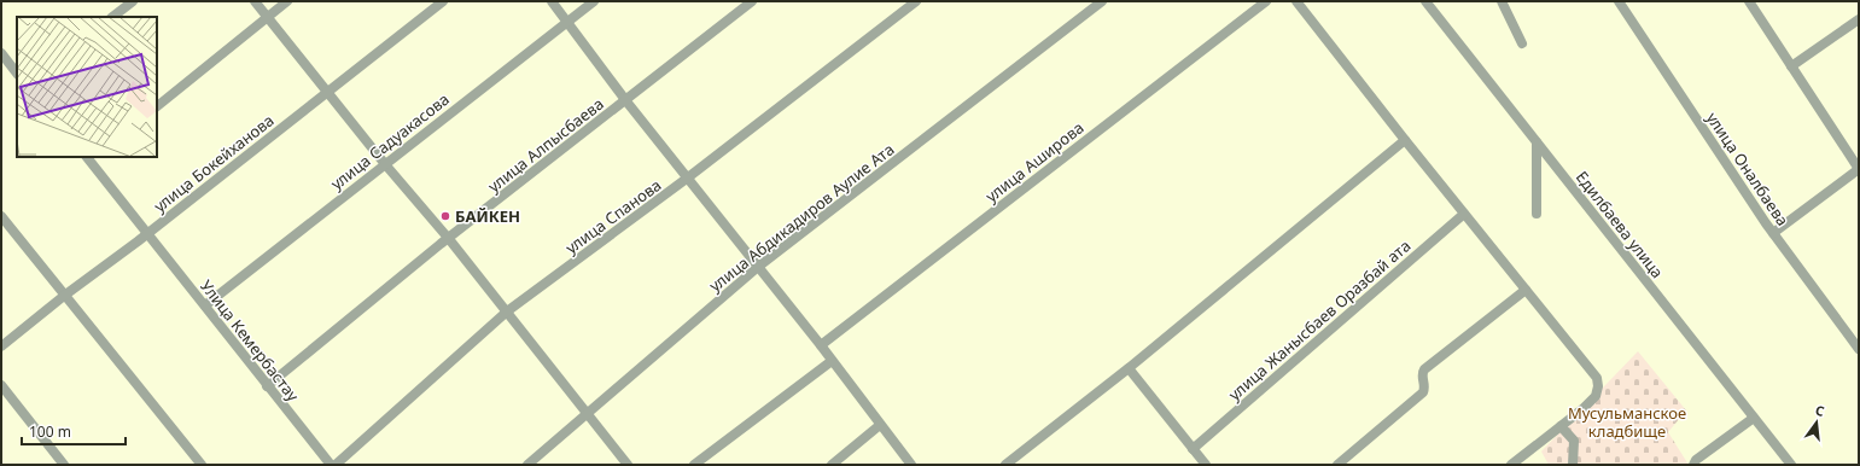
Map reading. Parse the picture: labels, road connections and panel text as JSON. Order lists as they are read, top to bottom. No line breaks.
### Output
{"streets":{"street":["улица Садуакасова","улица Алпысбаева","улица Аширова","улица Бокейханова","улица Оналбаева","улица Спанова","улица Абдикадиров Аулие Ата","Едилбаева улица","улица Жанысбаев Оразбай ата","Улица Кемербастау"]},"crossings":[["улица Садуакасова","Улица Кемербастау"],["улица Алпысбаева","Улица Кемербастау"],["улица Бокейханова","Улица Кемербастау"]],"parks":["Мусульманское кладбище"],"places":["БАЙКЕН"],"scale_bar":"100 m","north":"top"}
